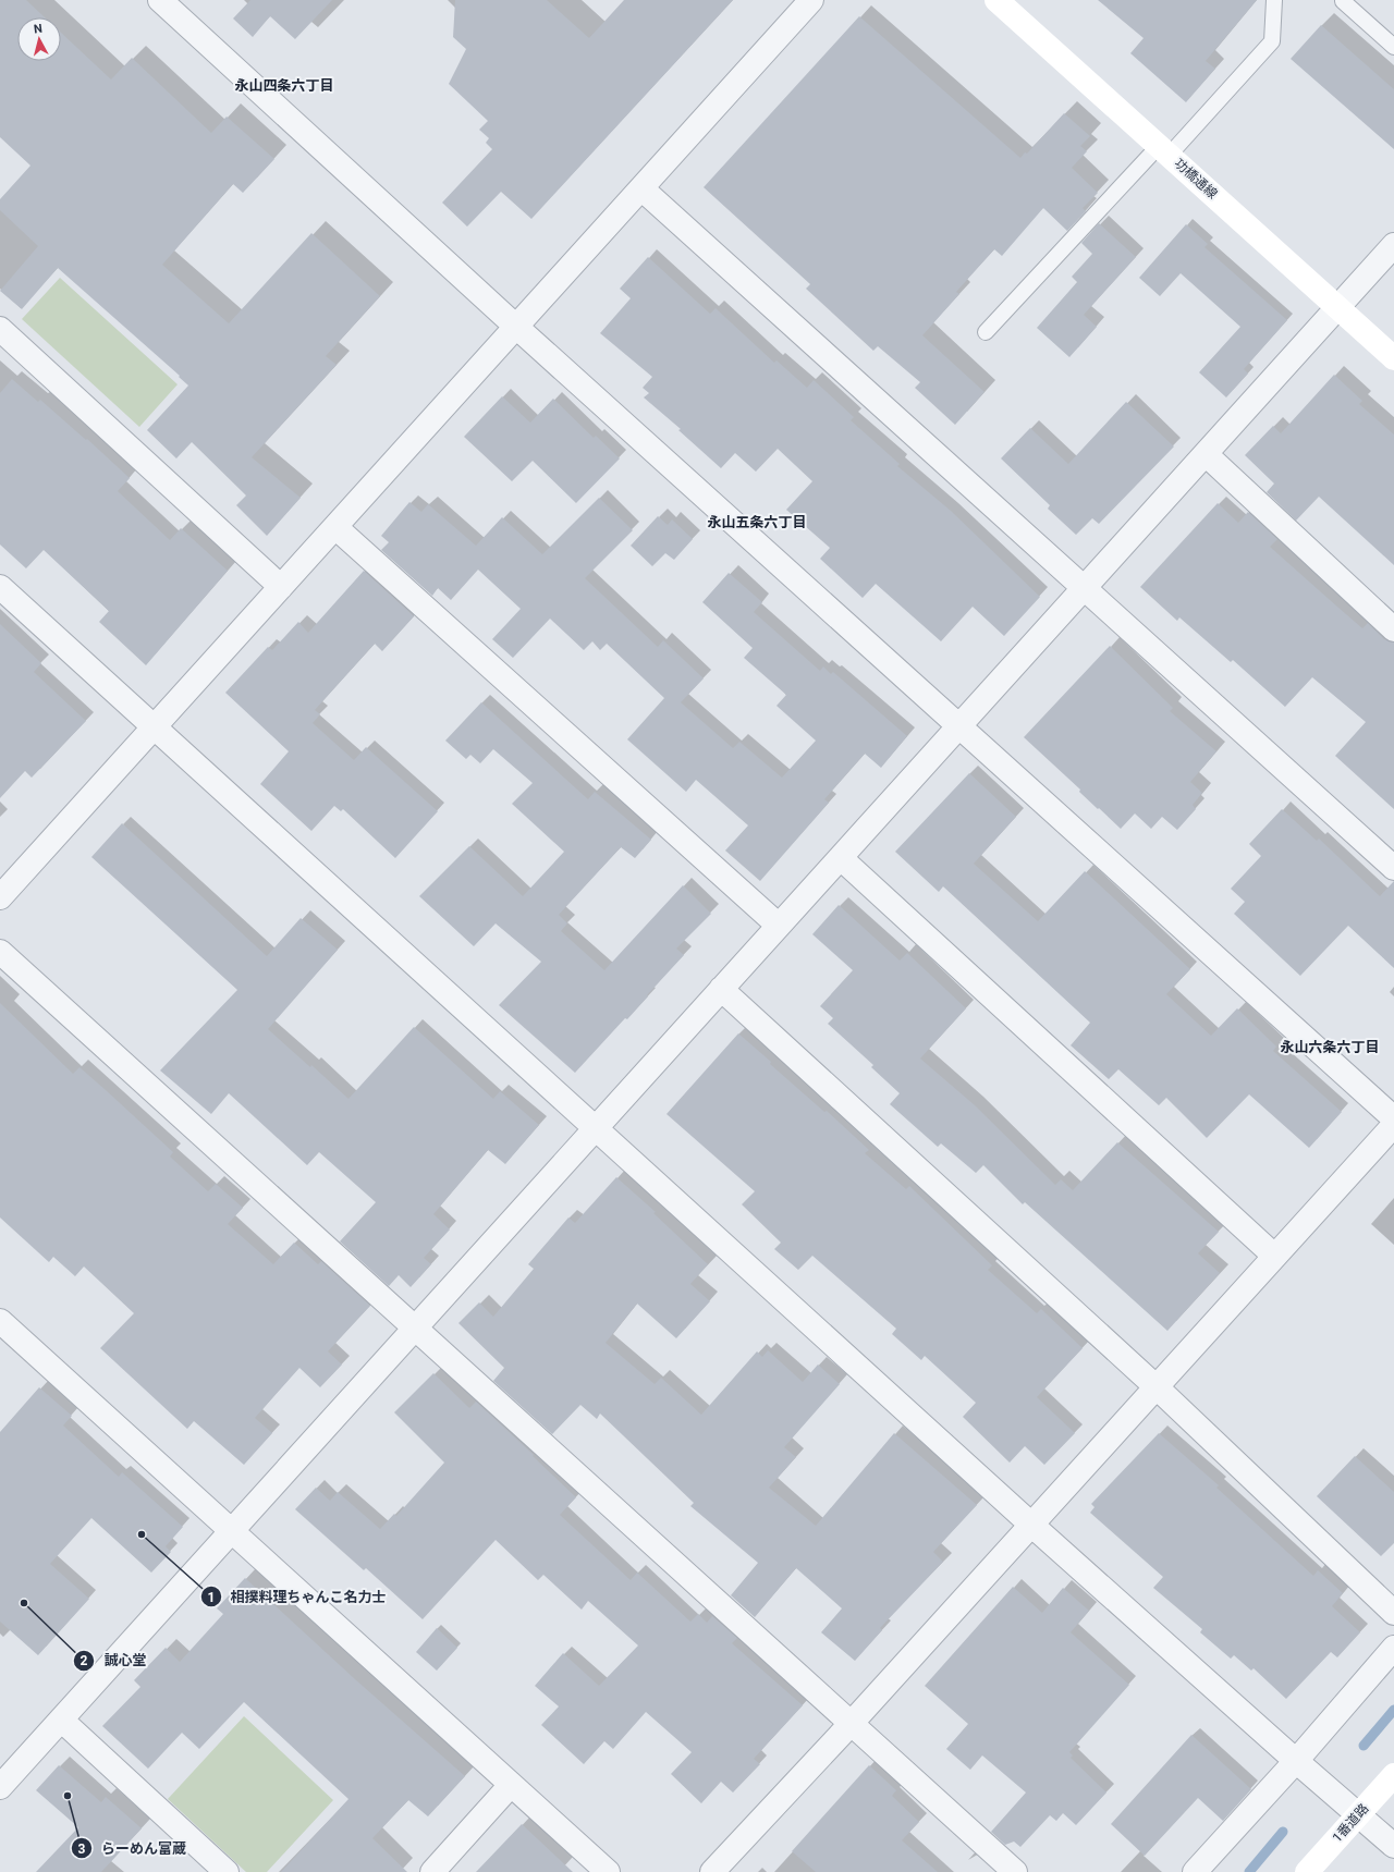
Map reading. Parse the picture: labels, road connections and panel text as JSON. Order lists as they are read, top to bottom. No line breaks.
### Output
{"streets":{"street":["功橋通線","1番道路"]},"districts":["永山四条六丁目","永山五条六丁目","永山六条六丁目"],"places":["相撲料理ちゃんこ名力士","誠心堂","らーめん富蔵"],"north":"top"}
